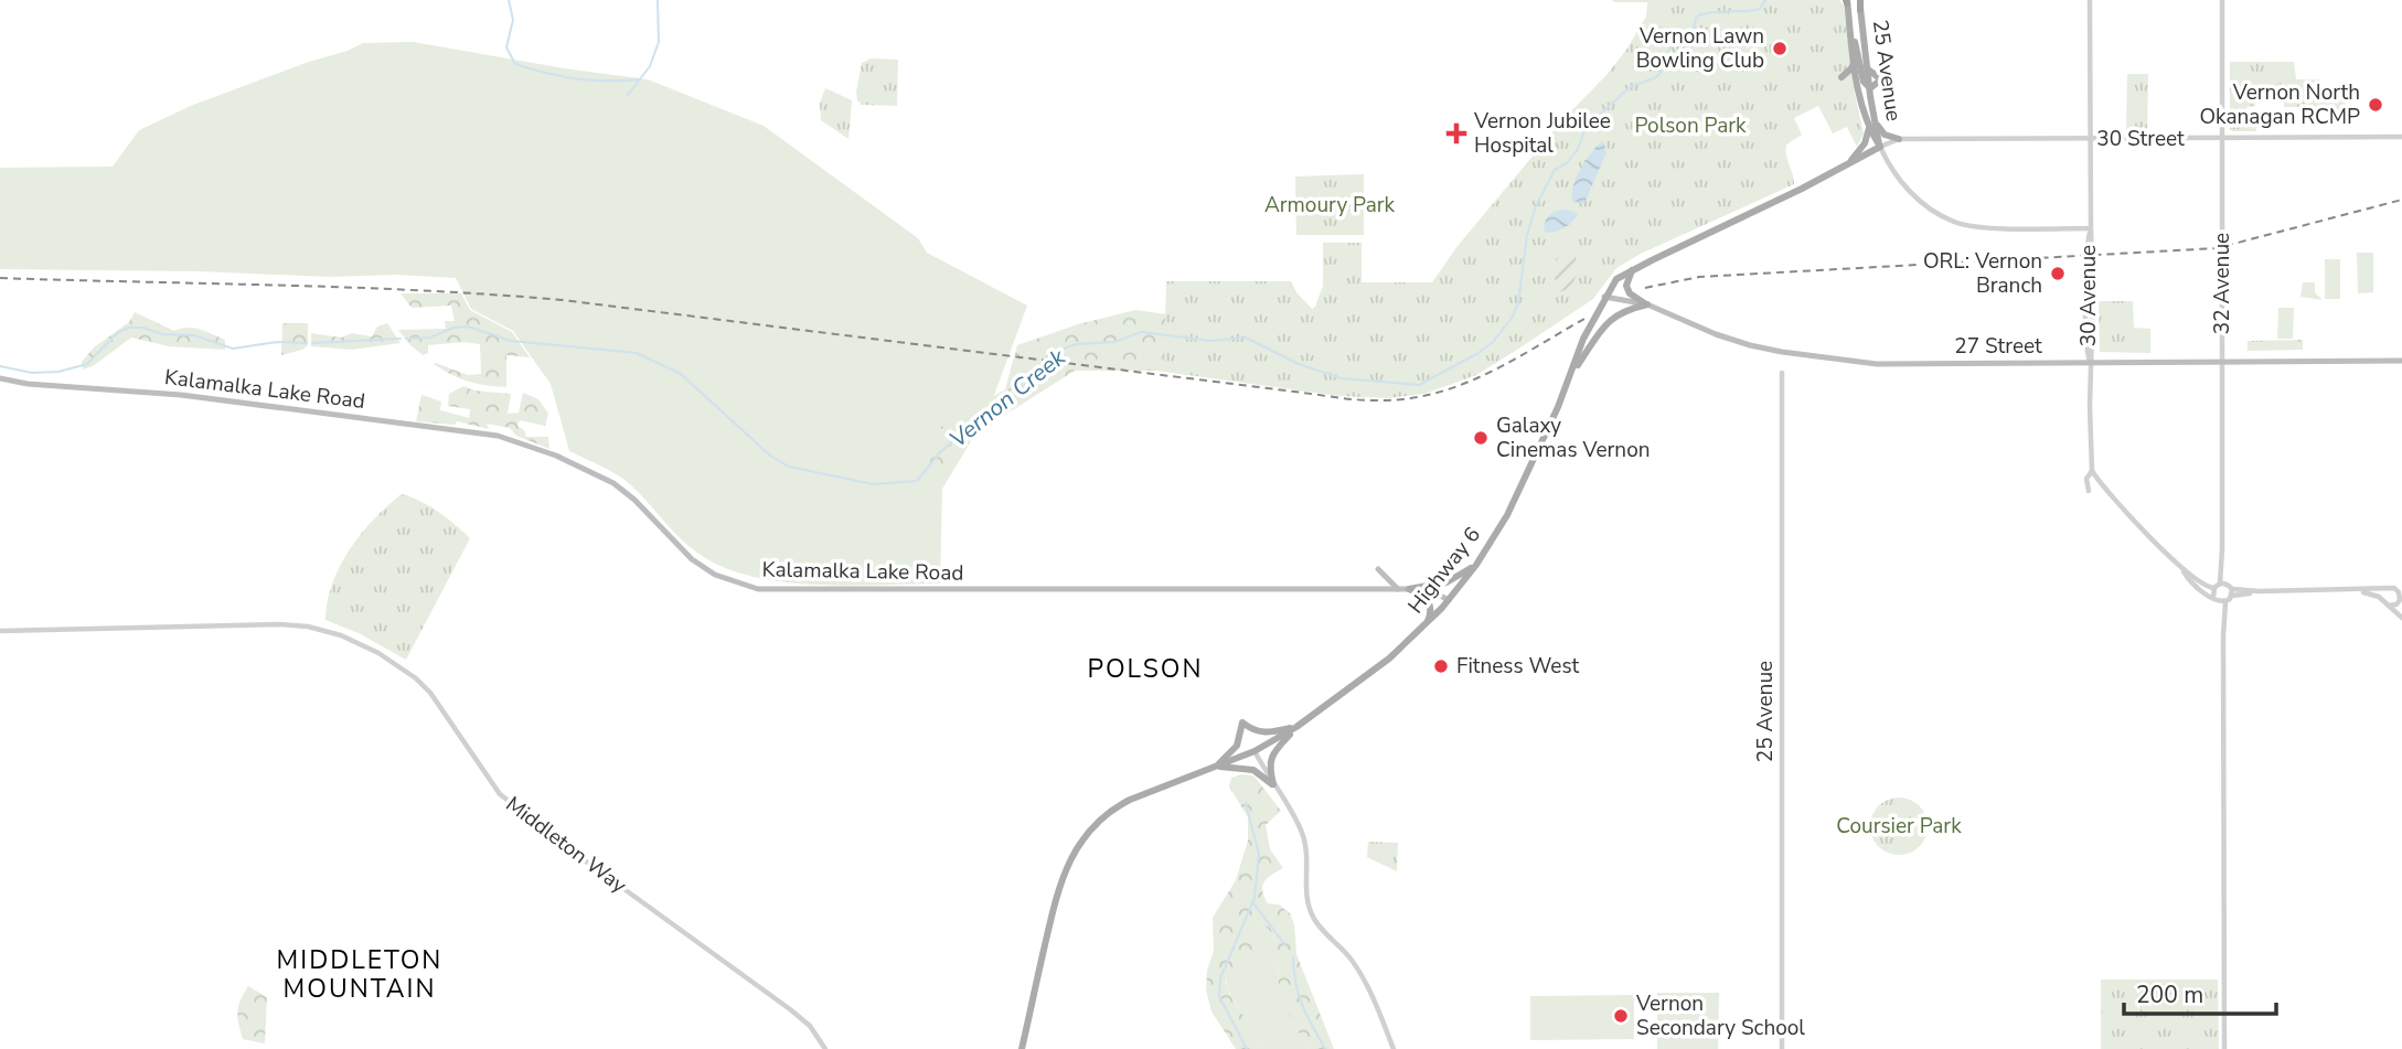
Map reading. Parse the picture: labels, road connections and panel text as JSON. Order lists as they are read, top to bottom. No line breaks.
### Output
{"streets":{"main road":["25 Avenue","27 Street","Kalamalka Lake Road","Highway 6"],"street":["30 Street","32 Avenue","30 Avenue","Middleton Way"]},"crossings":[["25 Avenue","30 Street"],["25 Avenue","Highway 6"],["30 Street","32 Avenue"],["30 Street","30 Avenue"],["30 Street","Highway 6"],["32 Avenue","27 Street"],["30 Avenue","27 Street"],["27 Street","Highway 6"],["Kalamalka Lake Road","Highway 6"]],"districts":["POLSON","MIDDLETON MOUNTAIN"],"water":["Vernon Creek"],"parks":["Polson Park","Armoury Park","Coursier Park"],"places":{"other":["Vernon Lawn Bowling Club","Vernon North Okanagan RCMP","ORL: Vernon Branch","Galaxy Cinemas Vernon","Fitness West","Vernon Secondary School"],"health":["Vernon Jubilee Hospital"]},"scale_bar":"200 m"}
